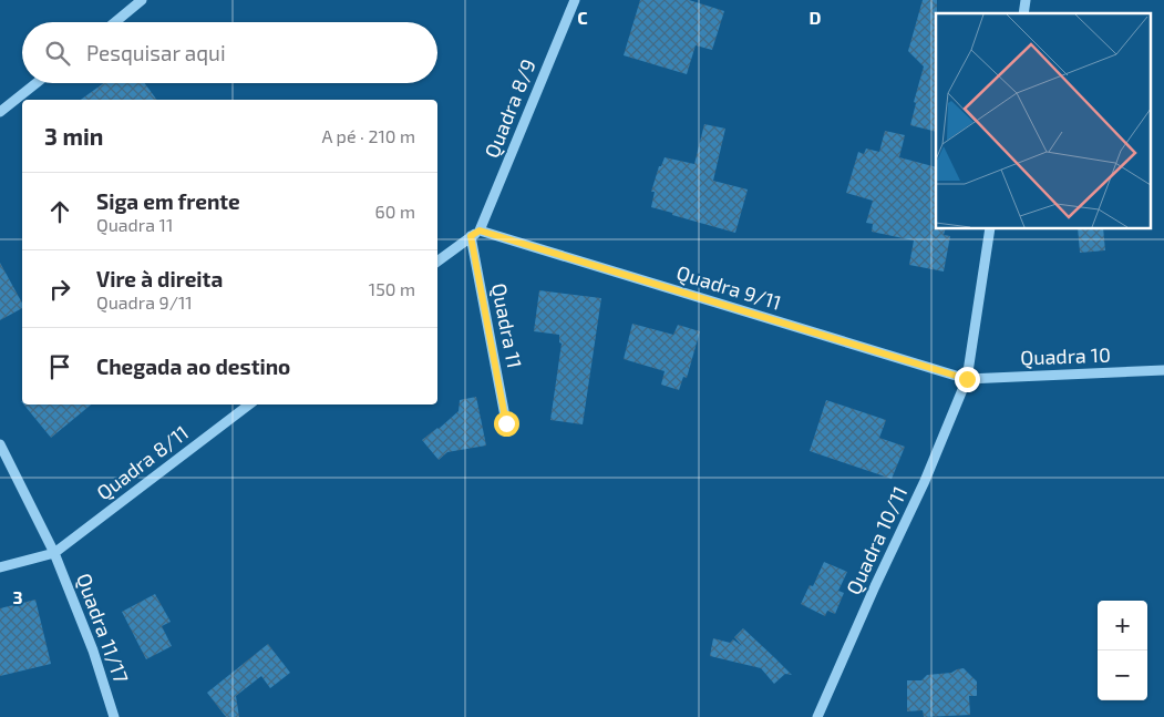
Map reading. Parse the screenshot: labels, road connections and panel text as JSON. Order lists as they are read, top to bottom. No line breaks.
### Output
{"streets":{"street":["Quadra 8/9","Quadra 9/11","Quadra 11","Quadra 10","Quadra 8/11","Quadra 10/11","Quadra 11/17"]},"crossings":[["Quadra 8/9","Quadra 9/11"],["Quadra 8/9","Quadra 11"],["Quadra 9/11","Quadra 11"],["Quadra 9/11","Quadra 10"],["Quadra 9/11","Quadra 10/11"],["Quadra 10","Quadra 10/11"],["Quadra 8/11","Quadra 11/17"]],"page":{"search":"Pesquisar aqui","heading":["3 min","A pé · 210 m"],"list":[["Siga em frente","Quadra 11","60 m"],["Vire à direita","Quadra 9/11","150 m"],"Chegada ao destino"],"map_buttons":["+","−"]},"grid":{"columns":["C","D"],"rows":["3"]}}
